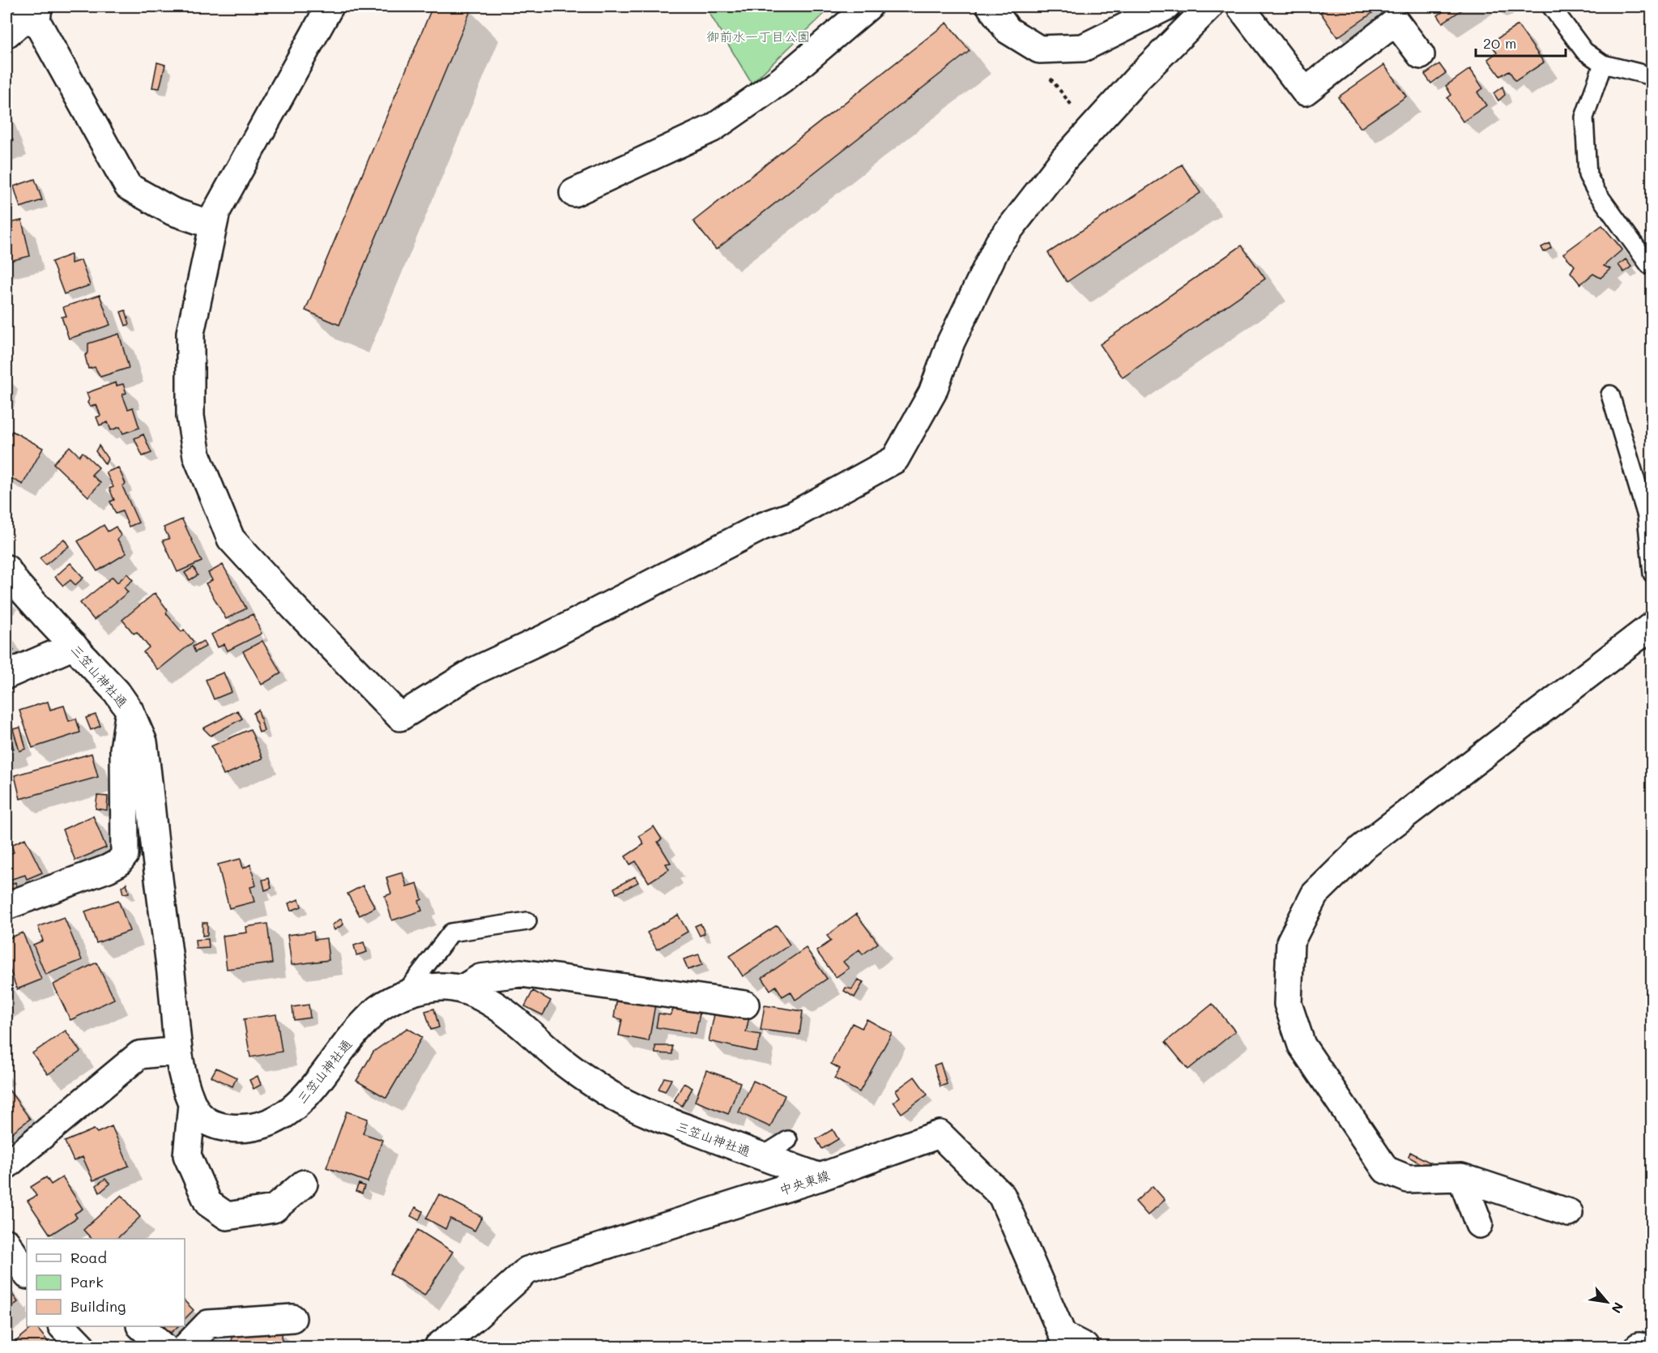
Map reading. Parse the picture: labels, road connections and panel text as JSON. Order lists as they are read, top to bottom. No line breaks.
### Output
{"streets":{"street":["三笠山神社通","中央東線"]},"crossings":[["三笠山神社通","中央東線"]],"parks":["御前水一丁目公園"],"legend":["Road","Park","Building"],"scale_bar":"20 m","north":"bottom right"}
